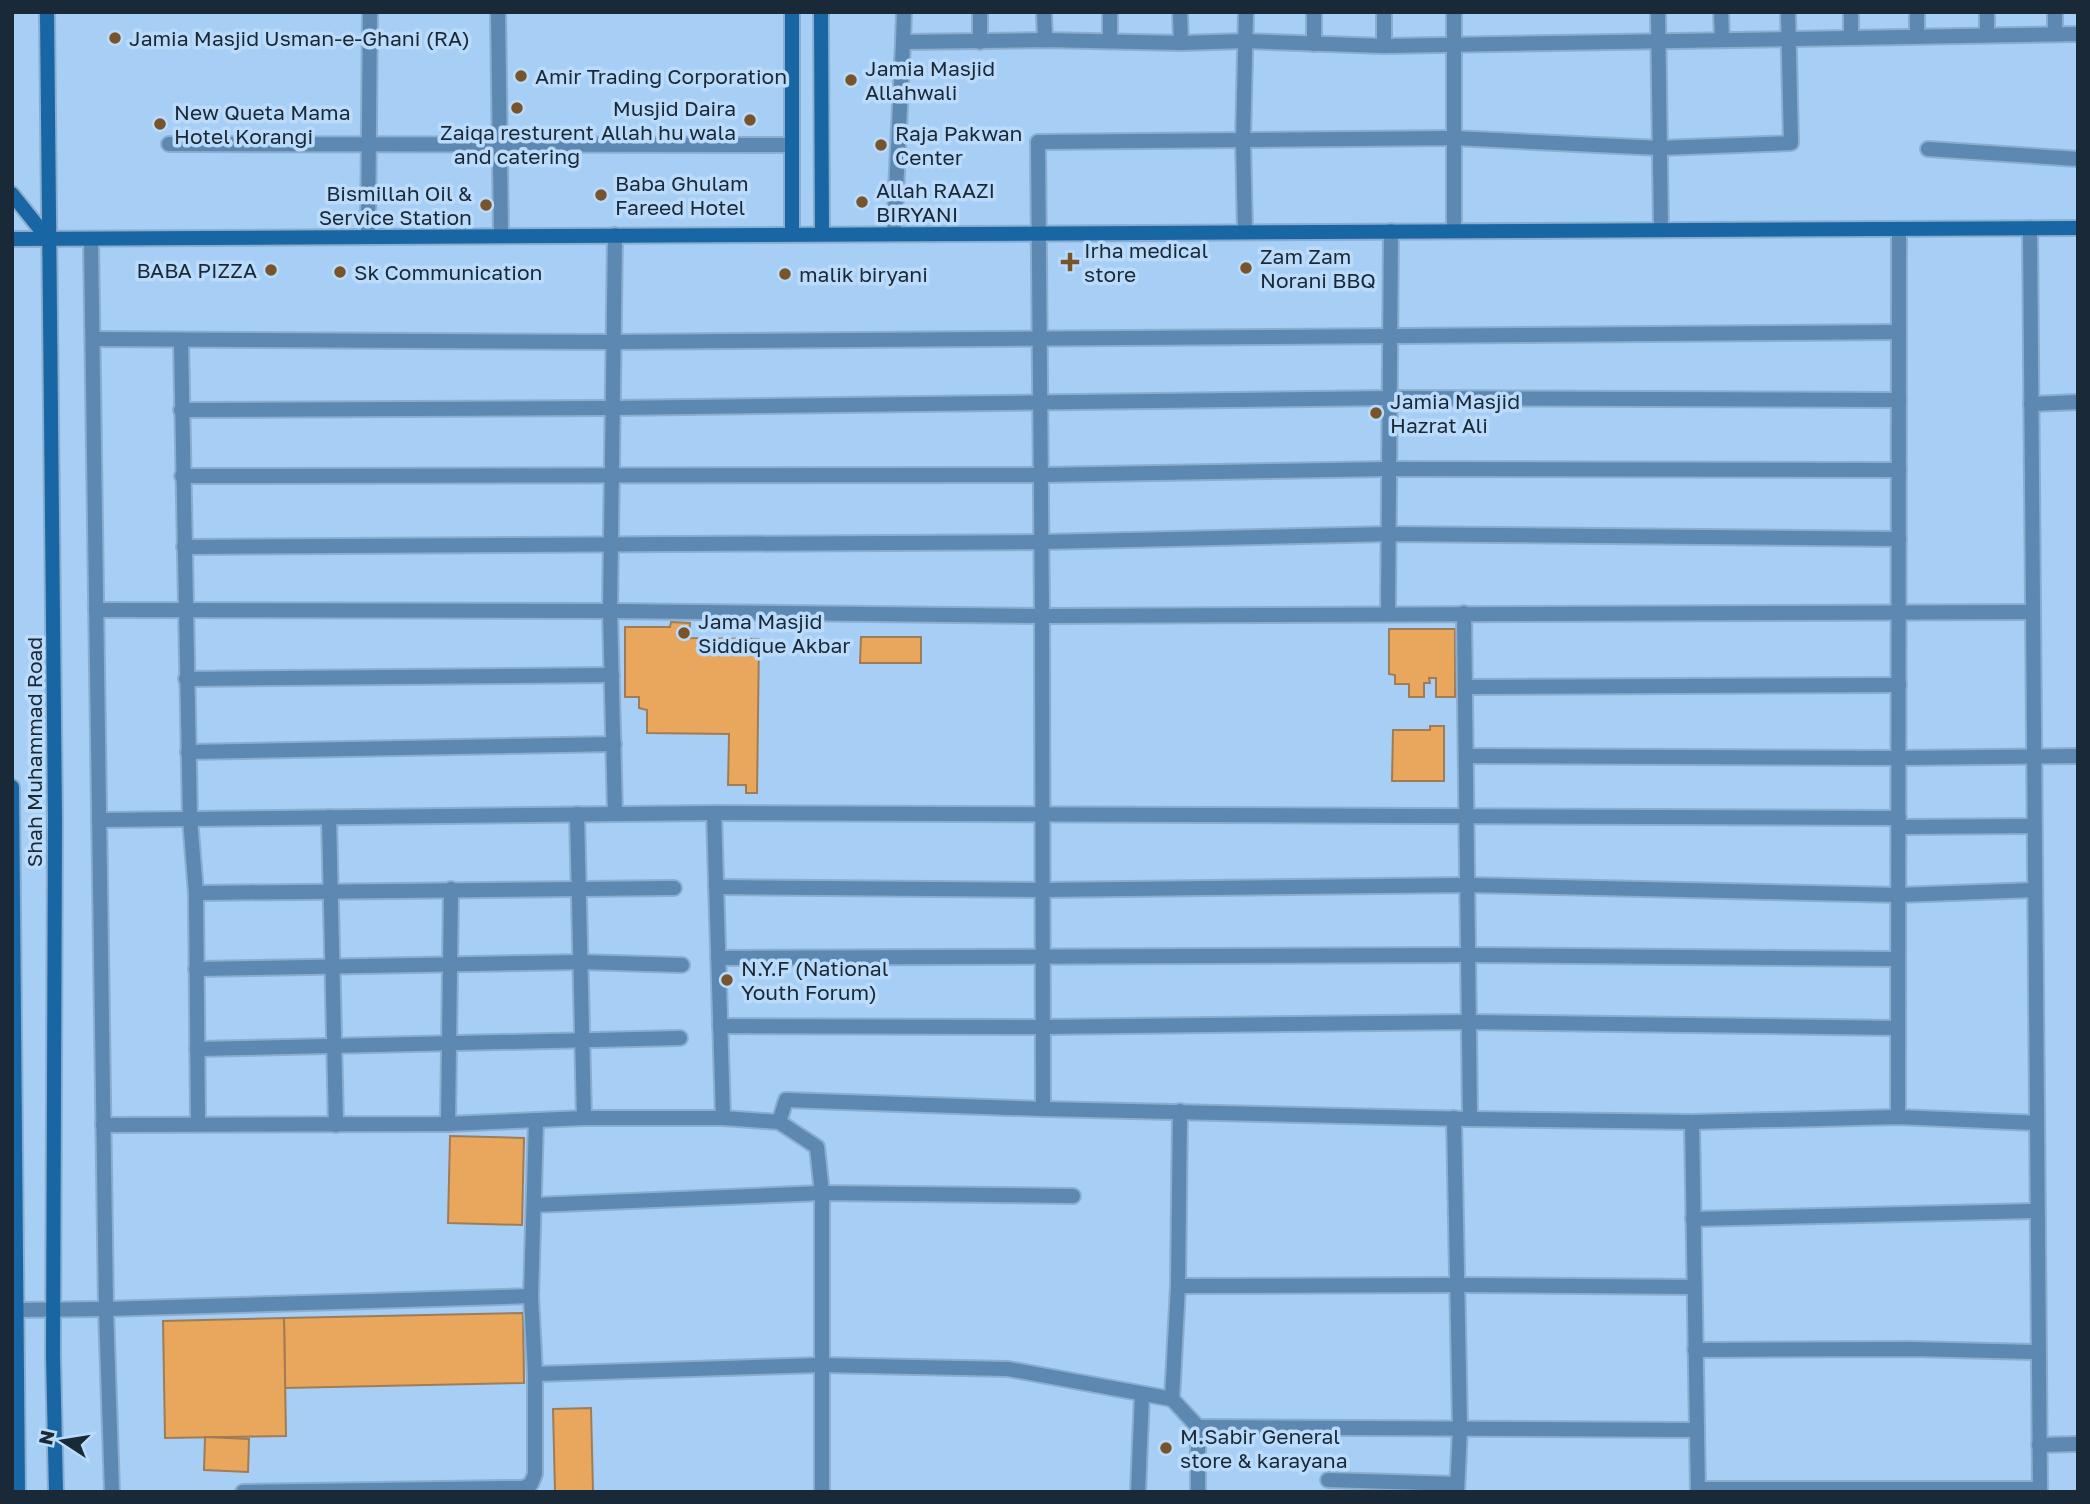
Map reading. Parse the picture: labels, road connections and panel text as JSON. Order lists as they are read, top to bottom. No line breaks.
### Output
{"streets":{"street":["Shah Muhammad Road"]},"places":{"other":["Jamia Masjid Usman-e-Ghani (RA)","Amir Trading Corporation","Jamia Masjid Allahwali","Zaiqa resturent and catering","Musjid Daira Allah hu wala","New Queta Mama Hotel Korangi","Raja Pakwan Center","Baba Ghulam Fareed Hotel","Allah RAAZI BIRYANI","Bismillah Oil & Service Station","Zam Zam Norani BBQ","BABA PIZZA","Sk Communication","malik biryani","Jamia Masjid Hazrat Ali","Jama Masjid Siddique Akbar","N.Y.F (National Youth Forum)","M.Sabir General store & karayana"],"health":["Irha medical store"]},"north":"left"}
